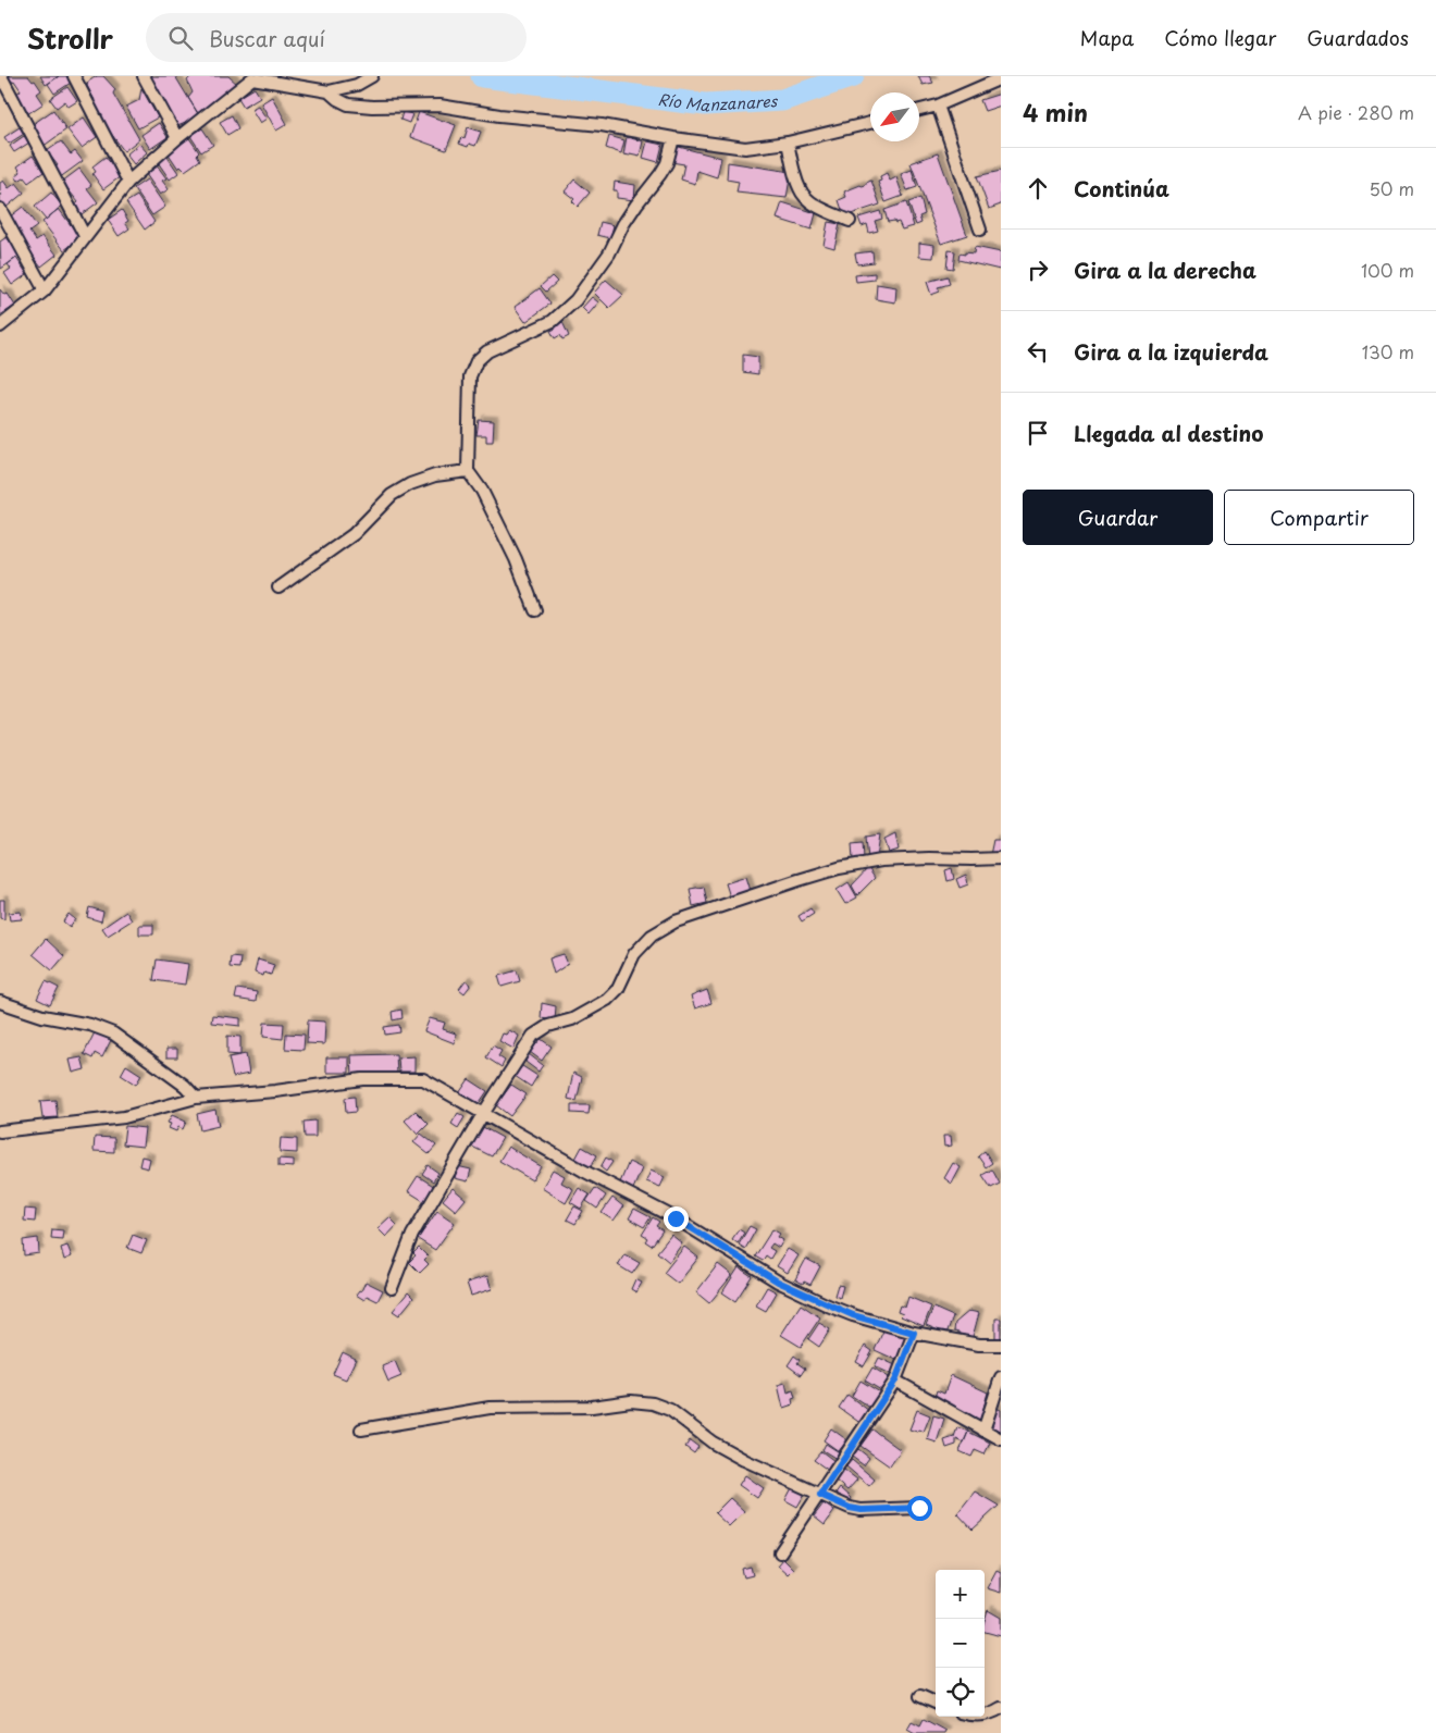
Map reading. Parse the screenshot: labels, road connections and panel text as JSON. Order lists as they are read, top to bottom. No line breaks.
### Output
{"water":["Río Manzanares"],"north":"bottom left","page":{"header":"Strollr","search":"Buscar aquí","nav":["Mapa","Cómo llegar","Guardados"],"heading":["4 min","A pie · 280 m"],"list":[["Continúa","50 m"],["Gira a la derecha","100 m"],["Gira a la izquierda","130 m"],"Llegada al destino"],"buttons":["Guardar","Compartir"],"map_buttons":["+","−"]}}
